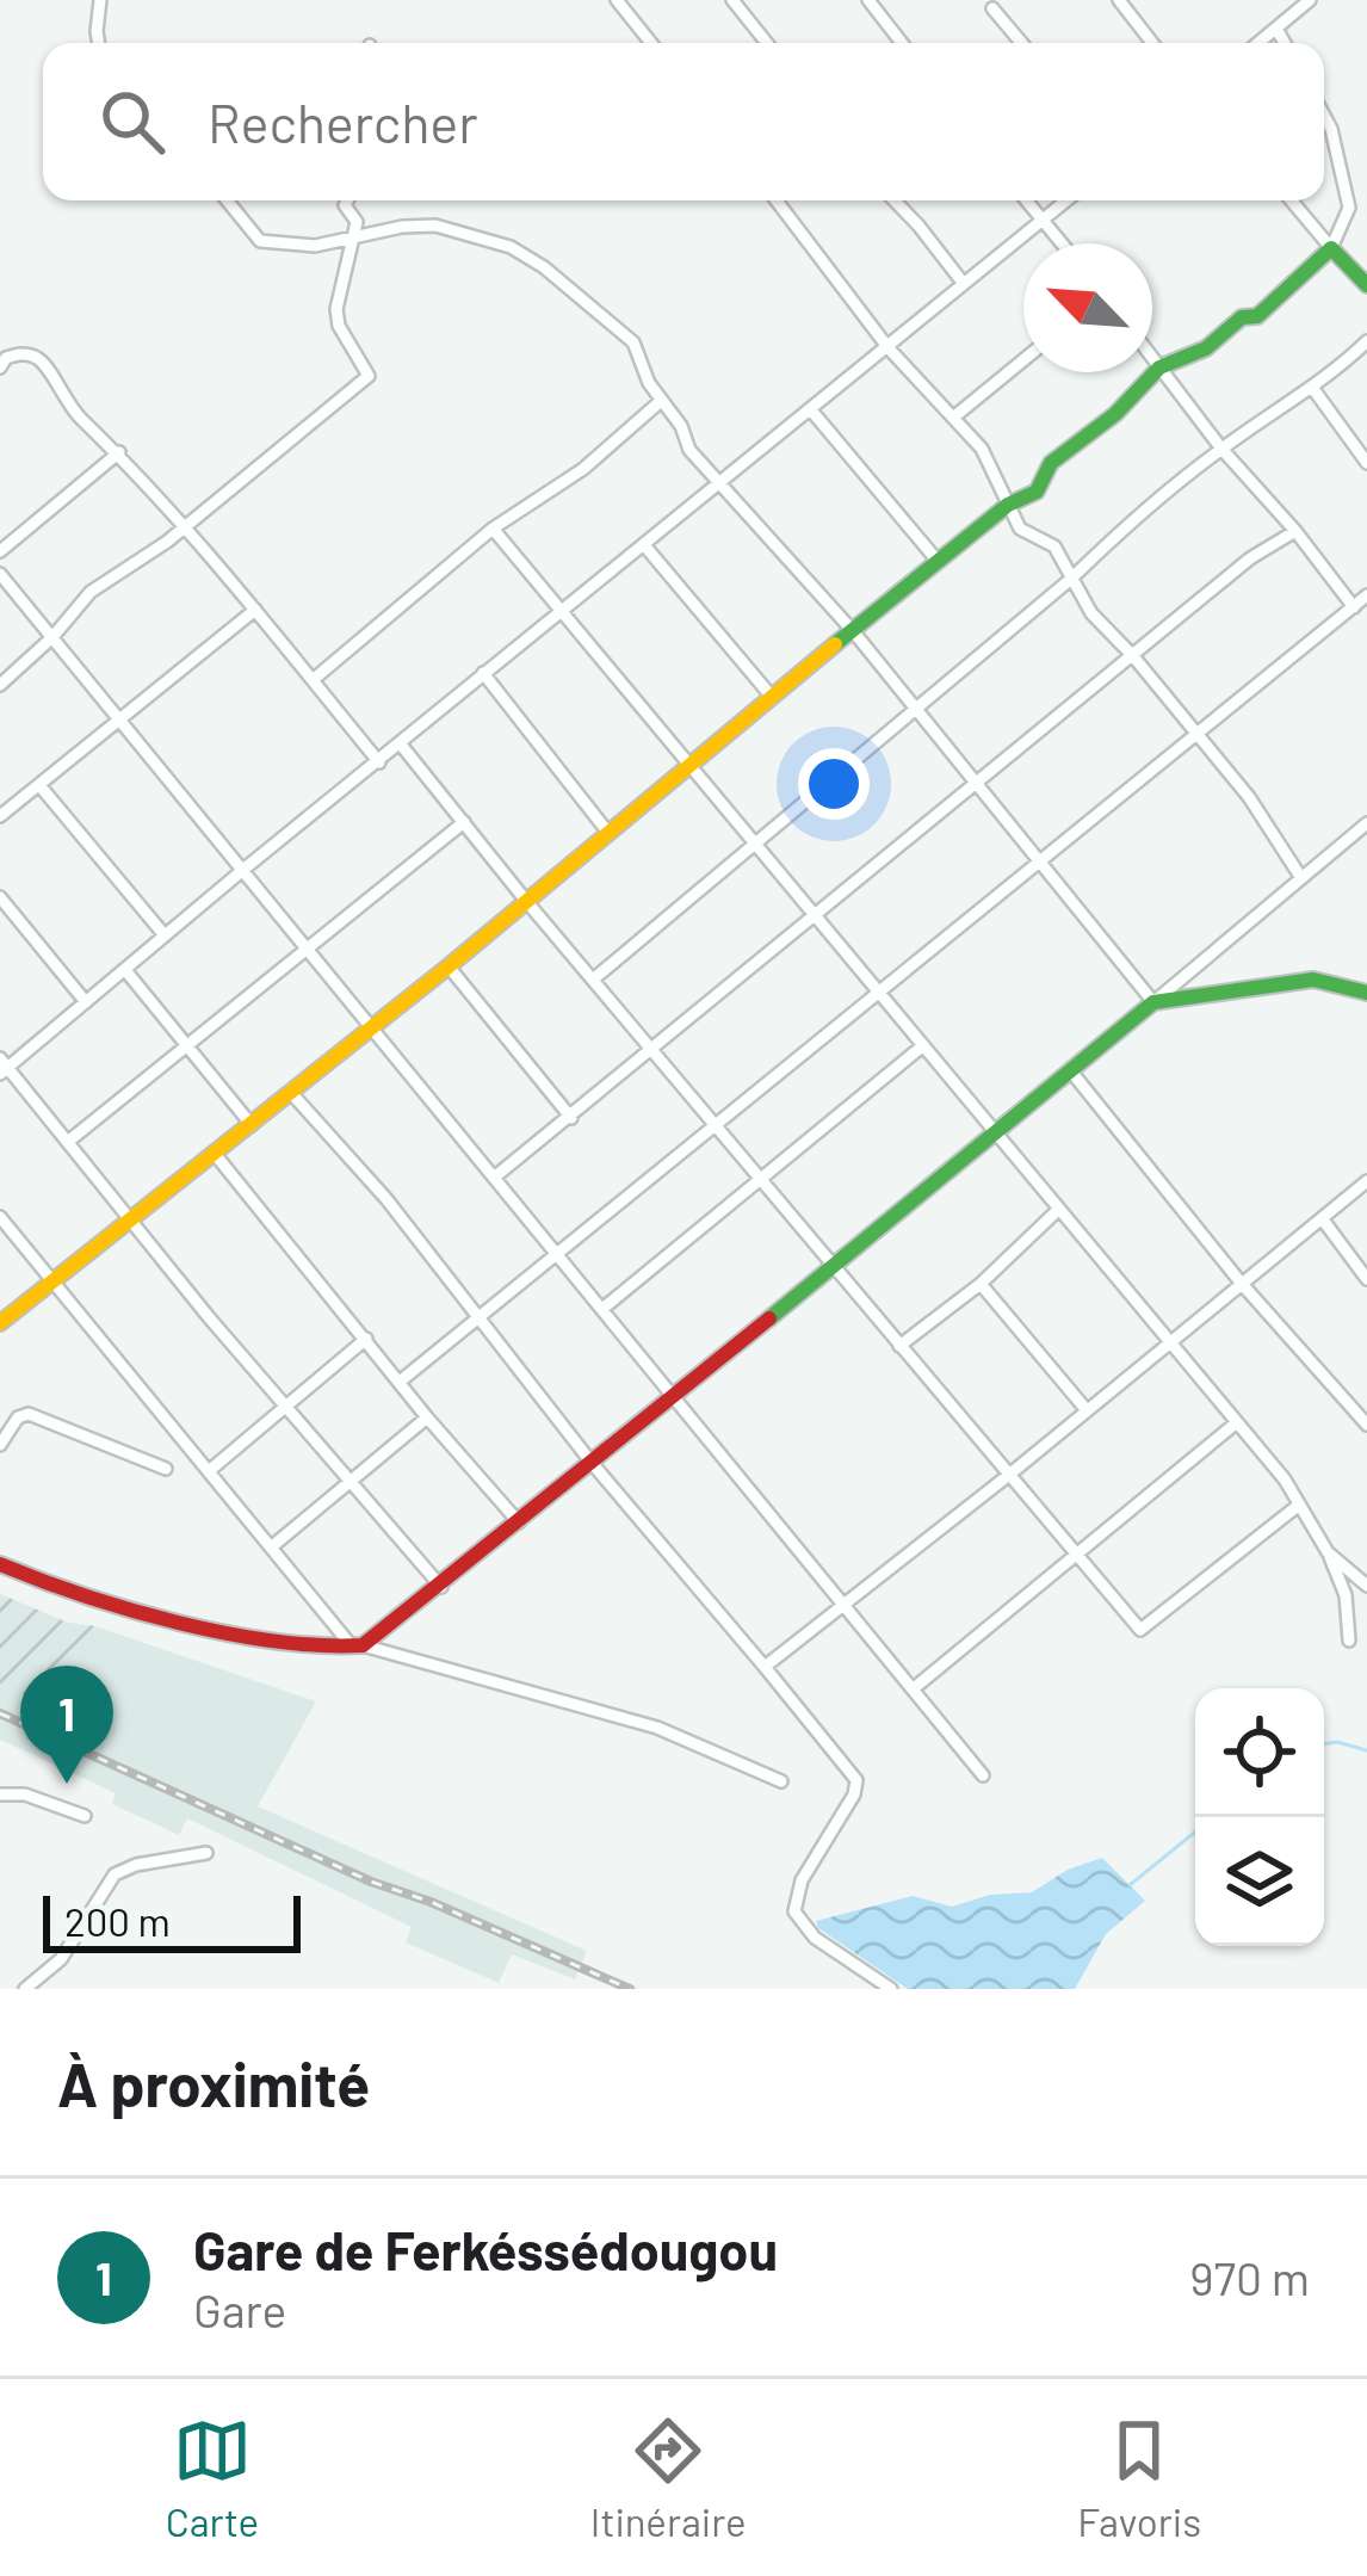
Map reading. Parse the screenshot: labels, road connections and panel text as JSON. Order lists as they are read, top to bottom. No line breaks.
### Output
{"scale_bar":"200 m","north":"top left","page":{"search":"Rechercher","pins":"1","scale":"200 m","heading":"À proximité","list":[{"mark":"1","name":"Gare de Ferkéssédougou","note":"Gare","value":"970 m"}],"nav":["Carte","Itinéraire","Favoris"]}}
